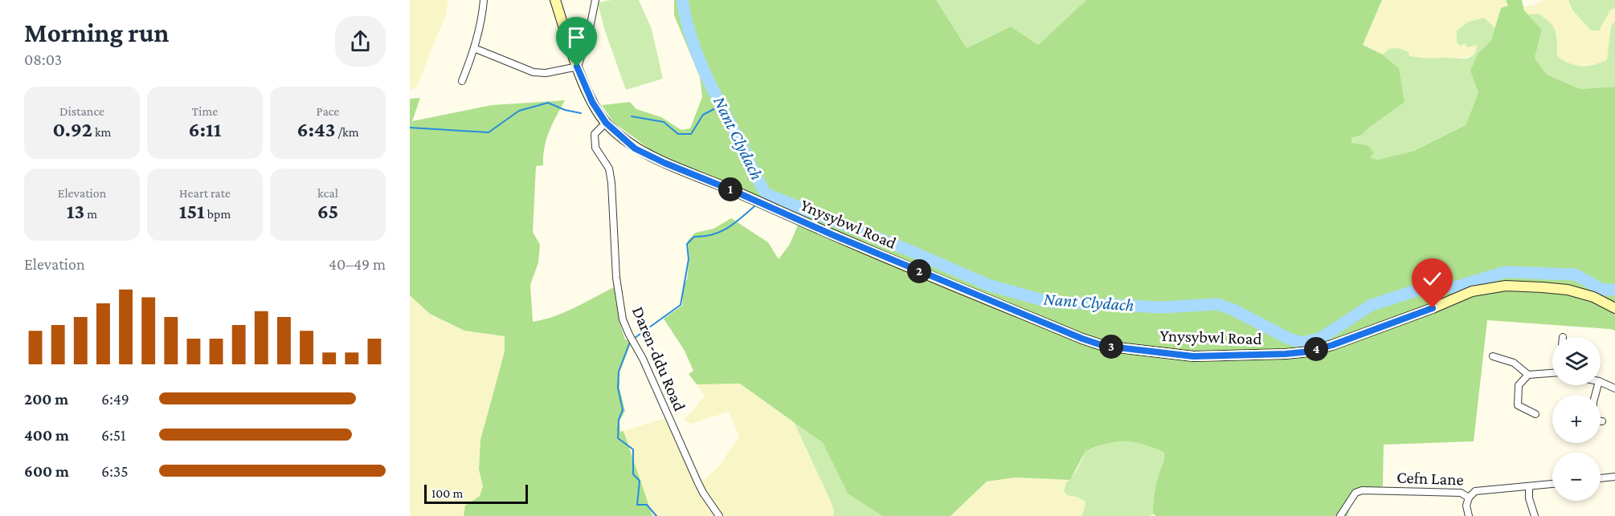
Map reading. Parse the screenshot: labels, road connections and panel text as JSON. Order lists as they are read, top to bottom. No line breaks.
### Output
{"streets":{"main road":["Ynysybwl Road"],"street":["Daren-ddu Road","Cefn Lane"]},"crossings":[["Ynysybwl Road","Daren-ddu Road"]],"water":["Nant Clydach"],"scale_bar":"100 m","page":{"heading":["Morning run","08:03"],"stats":[["Distance","0.92 km"],["Time","6:11"],["Pace","6:43 /km"],["Elevation","13 m"],["Heart rate","151 bpm"],["kcal","65"]],"pins":["1","2","3","4"],"chart":["Elevation","40–49 m"],"map_buttons":["+","−"],"list":[{"name":"200 m","note":"6:49"},{"name":"400 m","note":"6:51"},{"name":"600 m","note":"6:35"}],"scale":"100 m"}}
